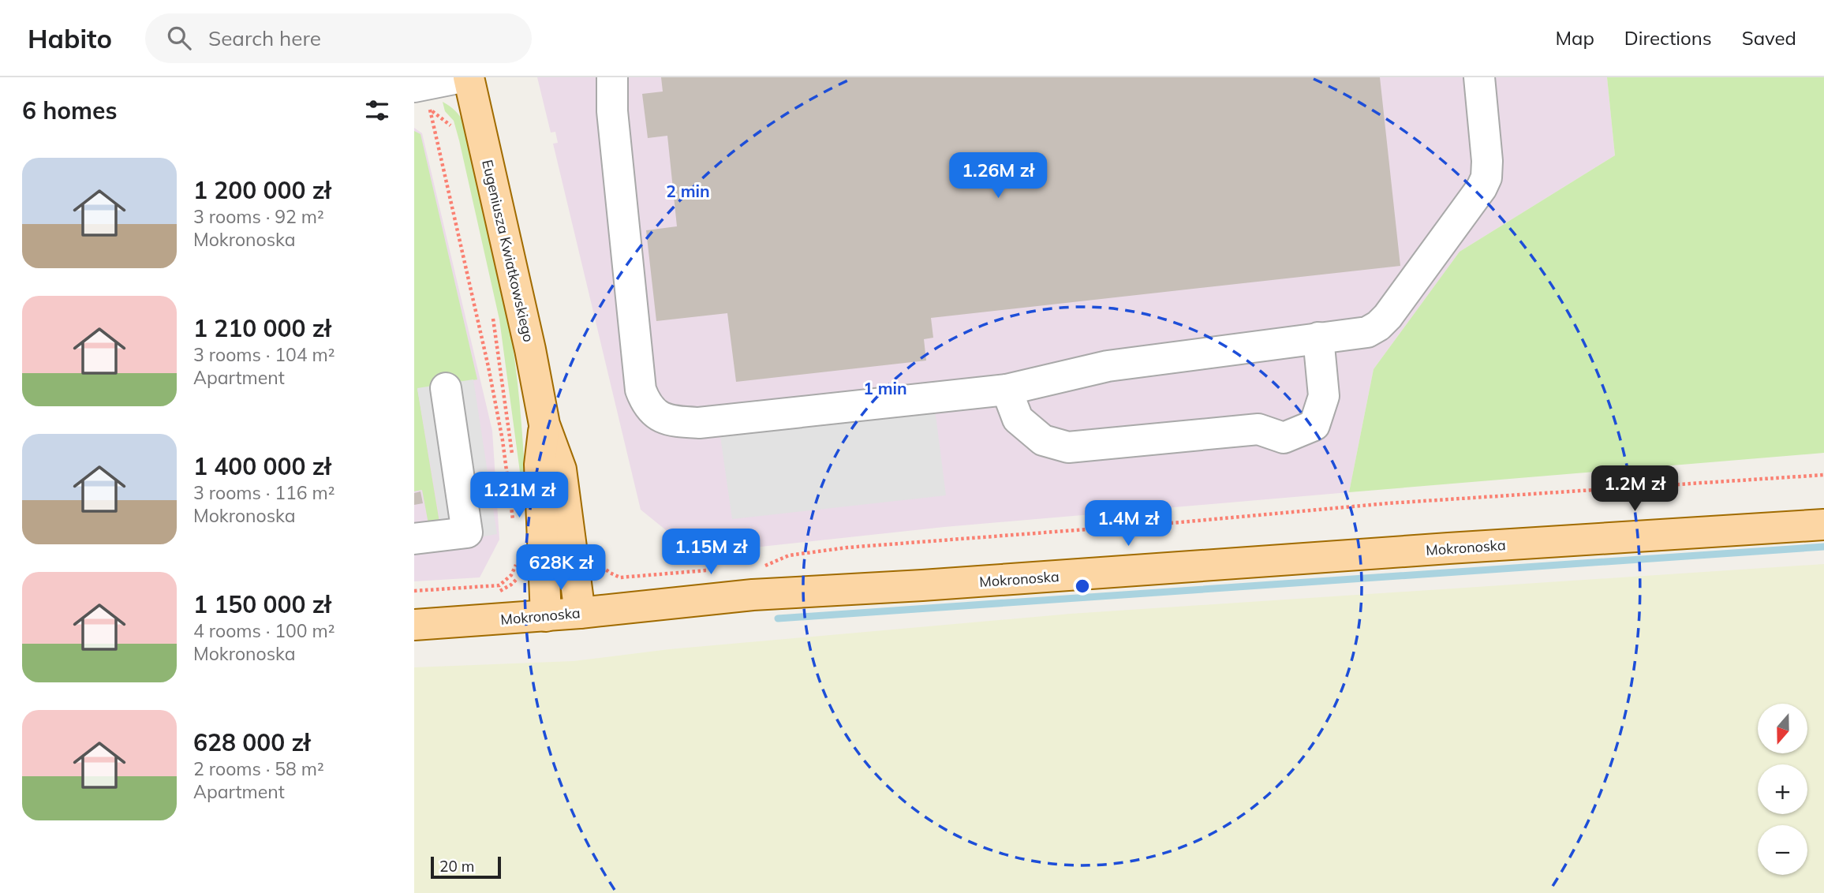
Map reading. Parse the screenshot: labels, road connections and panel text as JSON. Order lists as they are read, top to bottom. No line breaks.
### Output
{"streets":{"main road":["Eugeniusza Kwiatkowskiego","Mokronoska"]},"crossings":[["Eugeniusza Kwiatkowskiego","Mokronoska"]],"scale_bar":"20 m","north":"bottom","page":{"header":"Habito","search":"Search here","nav":["Map","Directions","Saved"],"heading":"6 homes","list":[{"name":"1 200 000 zł","note":"3 rooms · 92 m² · Mokronoska"},{"name":"1 210 000 zł","note":"3 rooms · 104 m² · Apartment"},{"name":"1 400 000 zł","note":"3 rooms · 116 m² · Mokronoska"},{"name":"1 150 000 zł","note":"4 rooms · 100 m² · Mokronoska"},{"name":"628 000 zł","note":"2 rooms · 58 m² · Apartment"}],"price":["1.26M zł","1.2M zł","1.21M zł","1.4M zł","1.15M zł","628K zł"],"map_buttons":["+","−"],"scale":"20 m"},"rings":["2 min","1 min"]}
